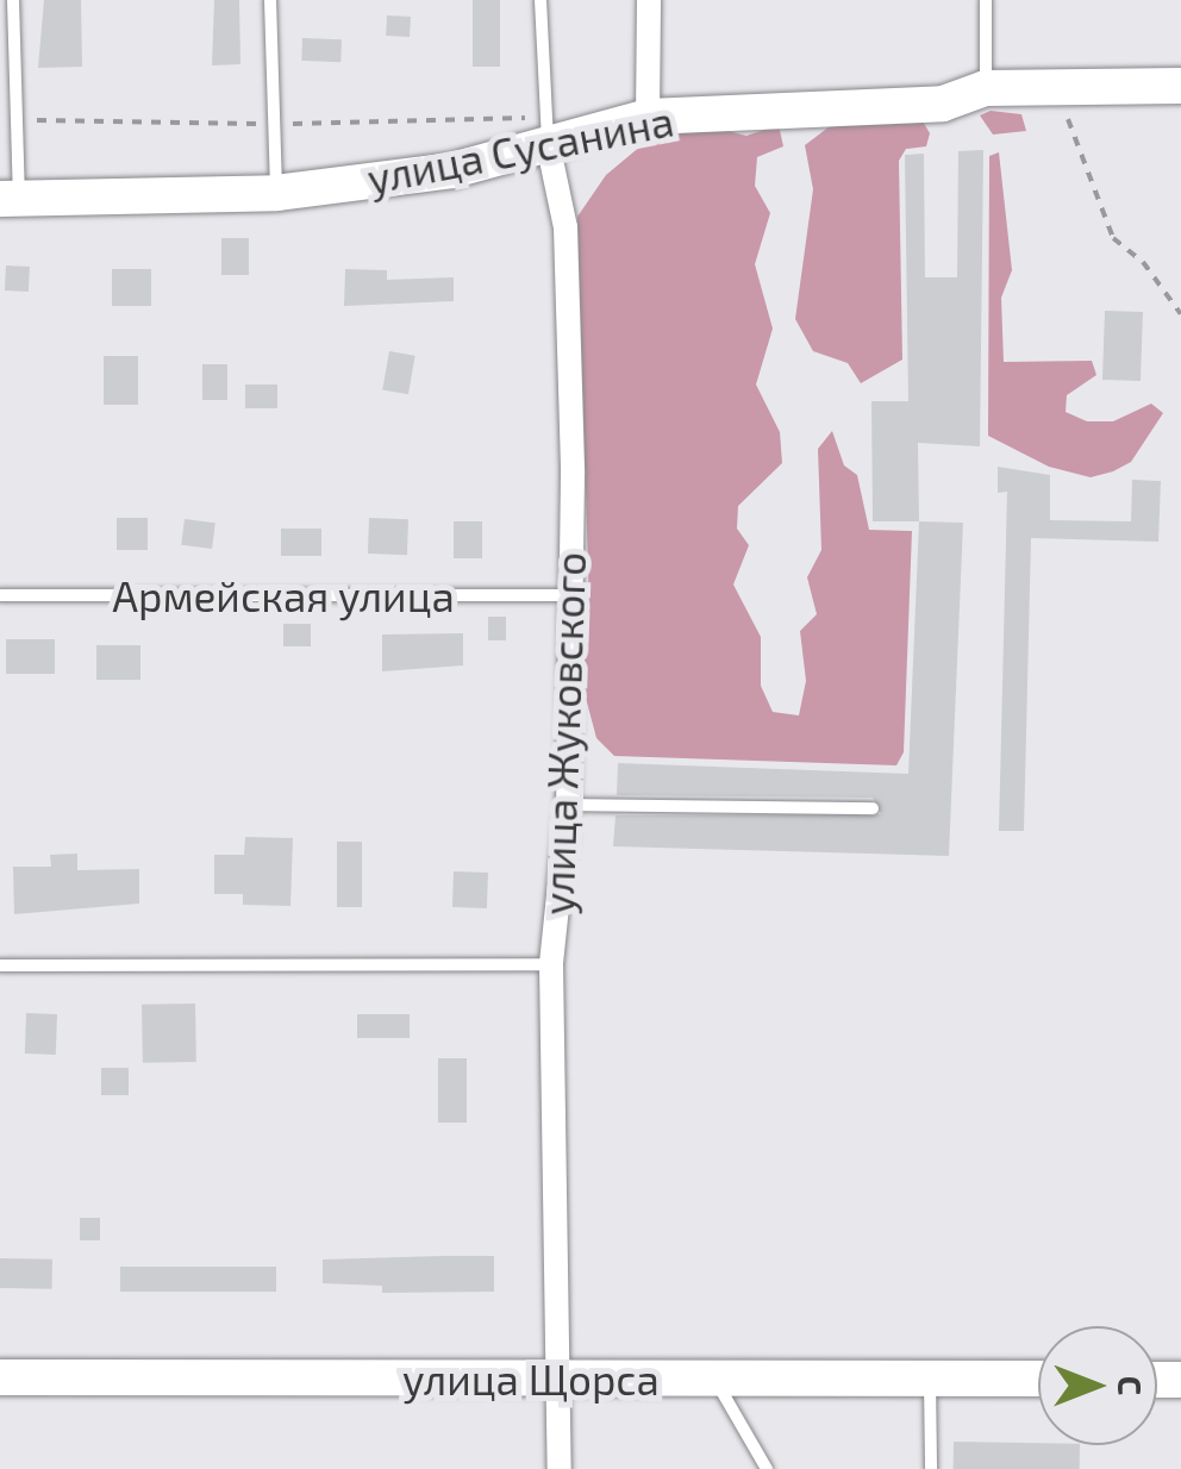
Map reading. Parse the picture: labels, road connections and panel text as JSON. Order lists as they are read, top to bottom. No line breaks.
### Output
{"streets":{"street":["улица Сусанина","улица Жуковского","улица Щорса"],"lane":["Армейская улица"]},"crossings":[["улица Сусанина","улица Жуковского"],["Армейская улица","улица Жуковского"],["улица Жуковского","улица Щорса"]],"north":"right"}
